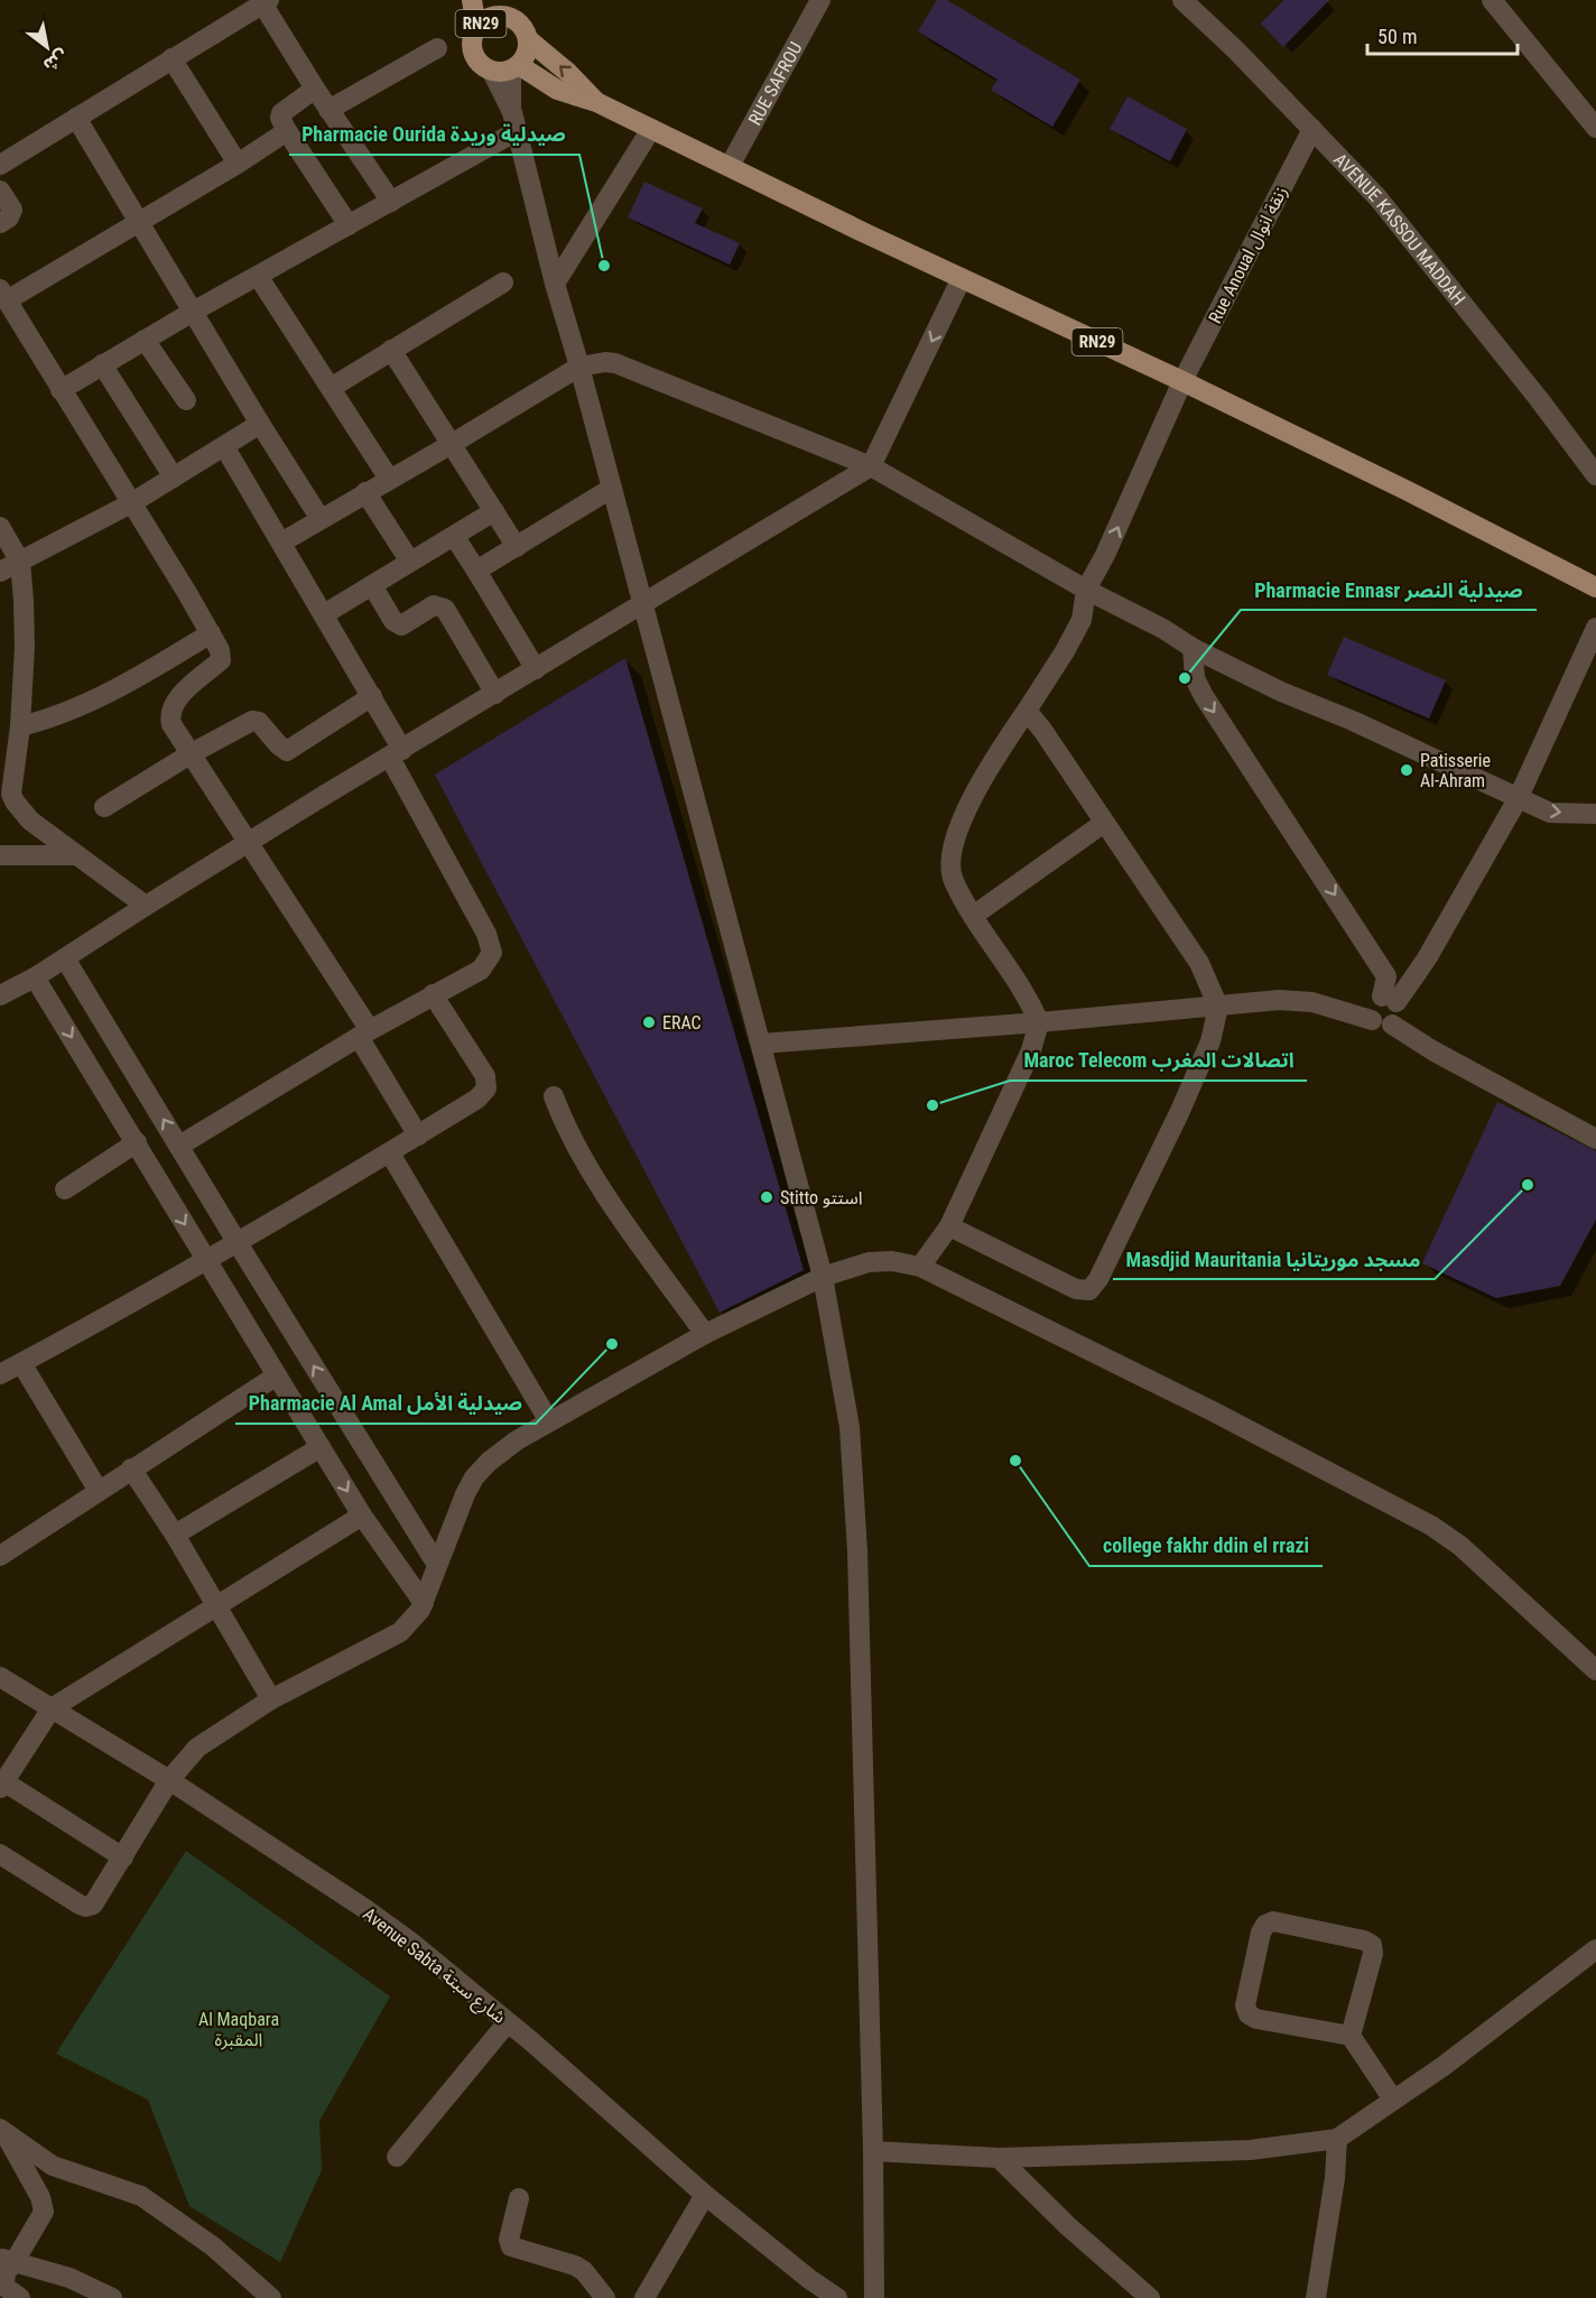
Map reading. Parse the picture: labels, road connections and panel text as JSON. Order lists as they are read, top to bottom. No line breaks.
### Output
{"streets":{"main road":["RN29"],"street":["RUE SAFROU","AVENUE KASSOU MADDAH","Rue Anoual زنقة انوال","Avenue Sabta شارع سبتة"]},"crossings":[["RN29","RUE SAFROU"],["RN29","Rue Anoual زنقة انوال"],["AVENUE KASSOU MADDAH","Rue Anoual زنقة انوال"]],"parks":["Al Maqbara المقبرة"],"places":["Pharmacie Ourida صيدلية وريدة","Pharmacie Ennasr صيدلية النصر","Patisserie Al-Ahram","ERAC","Maroc Telecom اتصالات المغرب","Masdjid Mauritania مسجد موريتانيا","Stitto استتو","Pharmacie Al Amal صيدلية الأمل","college fakhr ddin el rrazi"],"scale_bar":"50 m","north":"bottom right"}
